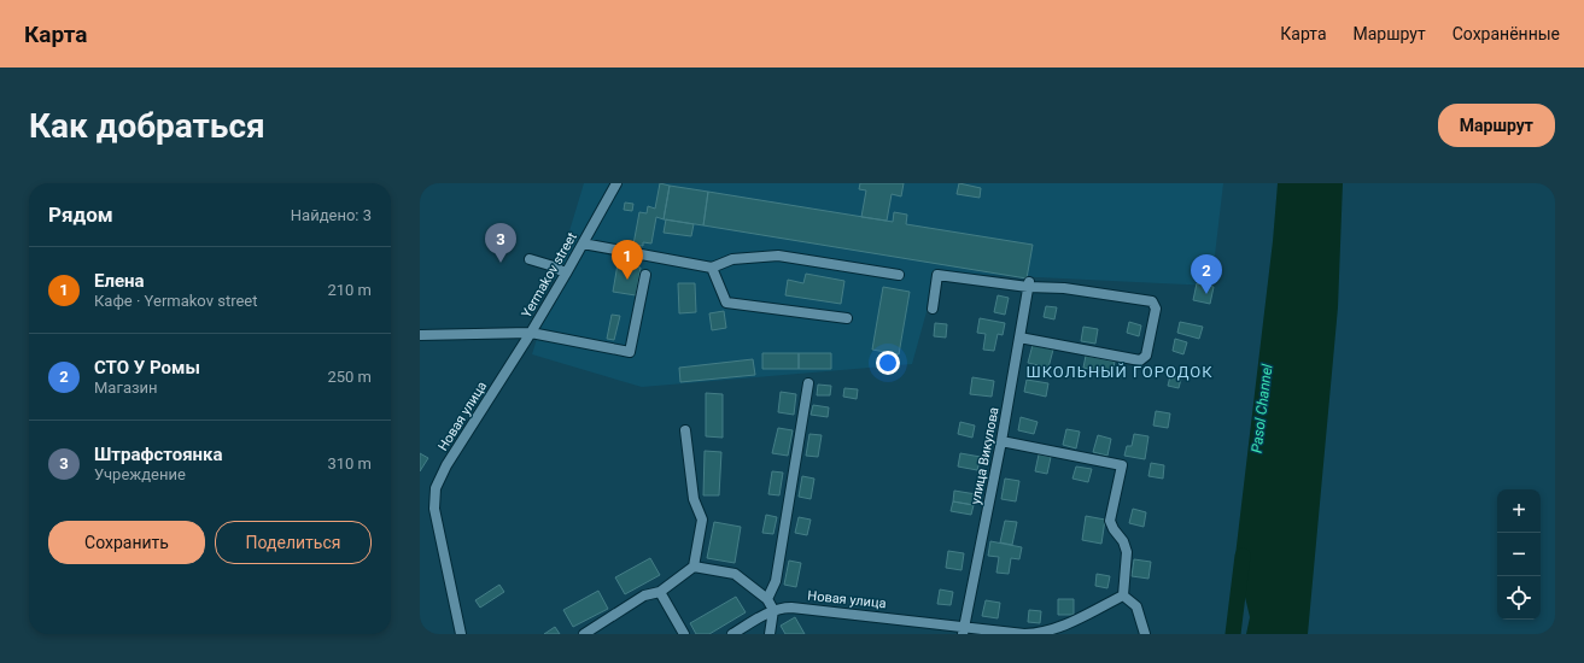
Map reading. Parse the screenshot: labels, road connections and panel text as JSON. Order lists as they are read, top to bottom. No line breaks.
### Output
{"streets":{"street":["Yermakov street","Новая улица","улица Викулова"]},"crossings":[["Yermakov street","Новая улица"],["Новая улица","улица Викулова"]],"districts":["ШКОЛЬНЫЙ ГОРОДОК"],"water":["Pasol Channel"],"page":{"header":"Карта","nav":["Карта","Маршрут","Сохранённые"],"buttons":["Маршрут",["Сохранить","Поделиться"]],"title":"Как добраться","heading":["Рядом","Найдено: 3"],"pins":["3","1","2"],"list":[{"mark":"1","name":"Елена","note":"Кафе · Yermakov street","value":"210 m"},{"mark":"2","name":"СТО У Ромы","note":"Магазин","value":"250 m"},{"mark":"3","name":"Штрафстоянка","note":"Учреждение","value":"310 m"}],"map_buttons":["+","−"]}}
